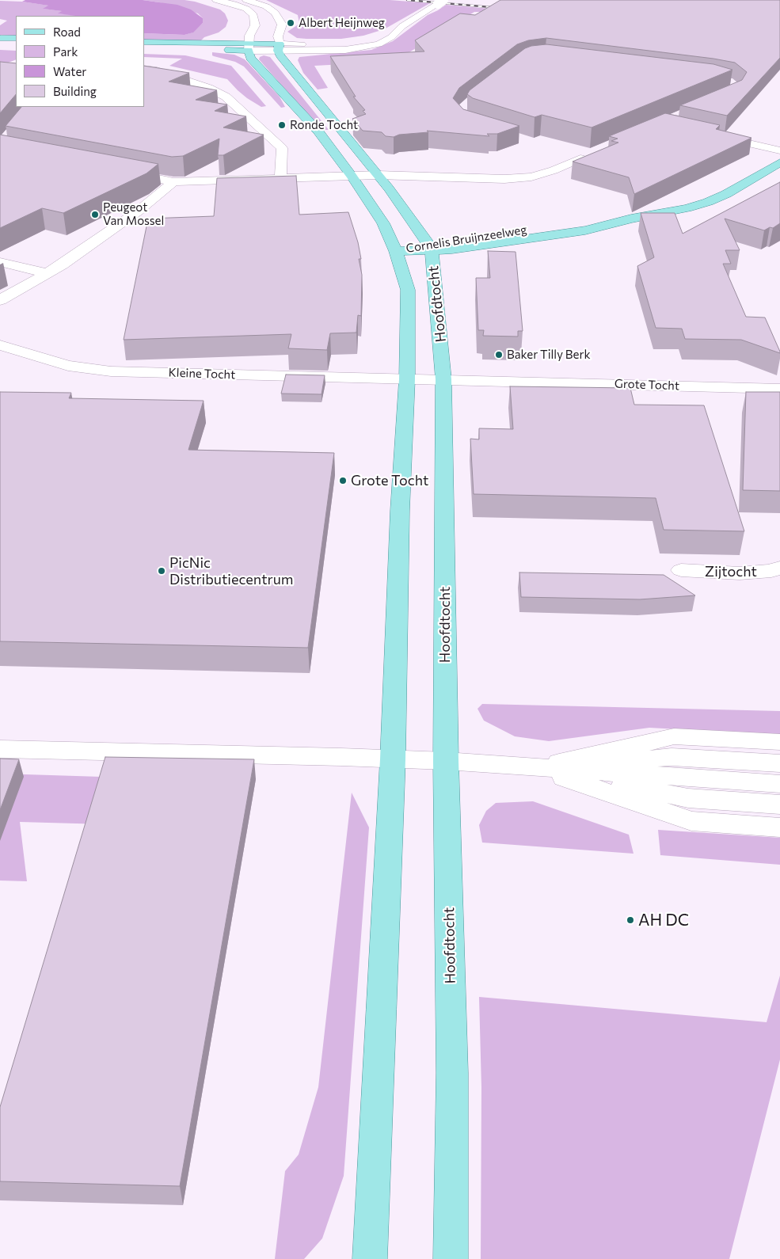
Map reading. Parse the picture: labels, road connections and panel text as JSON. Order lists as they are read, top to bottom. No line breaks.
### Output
{"streets":{"main road":["Cornelis Bruijnzeelweg","Hoofdtocht"],"street":["Kleine Tocht","Grote Tocht","Zijtocht"]},"crossings":[["Cornelis Bruijnzeelweg","Hoofdtocht"],["Hoofdtocht","Kleine Tocht"],["Hoofdtocht","Grote Tocht"],["Kleine Tocht","Grote Tocht"]],"places":["Albert Heijnweg","Ronde Tocht","Peugeot Van Mossel","Baker Tilly Berk","Grote Tocht","PicNic Distributiecentrum","AH DC"],"legend":["Road","Park","Water","Building"]}
